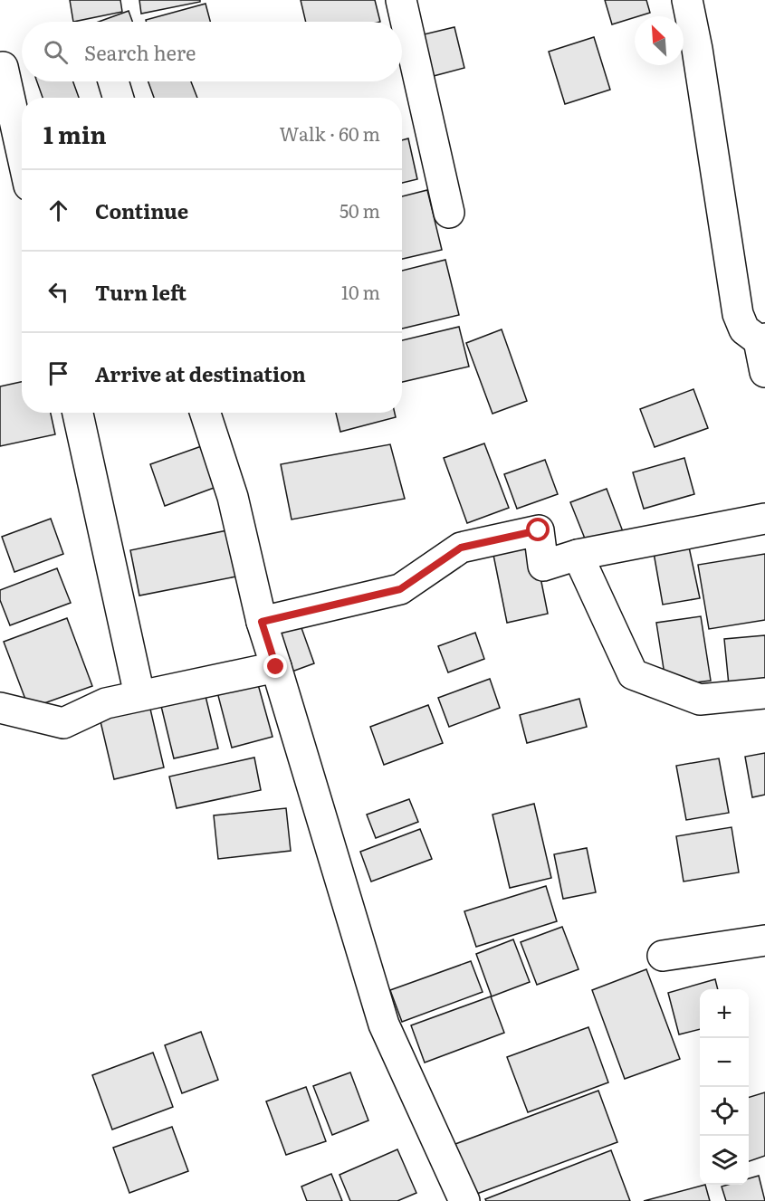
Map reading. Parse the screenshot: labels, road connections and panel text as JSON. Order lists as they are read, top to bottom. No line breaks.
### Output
{"north":"top left","page":{"search":"Search here","heading":["1 min","Walk · 60 m"],"list":[["Continue","50 m"],["Turn left","10 m"],"Arrive at destination"],"map_buttons":["+","−"]}}
